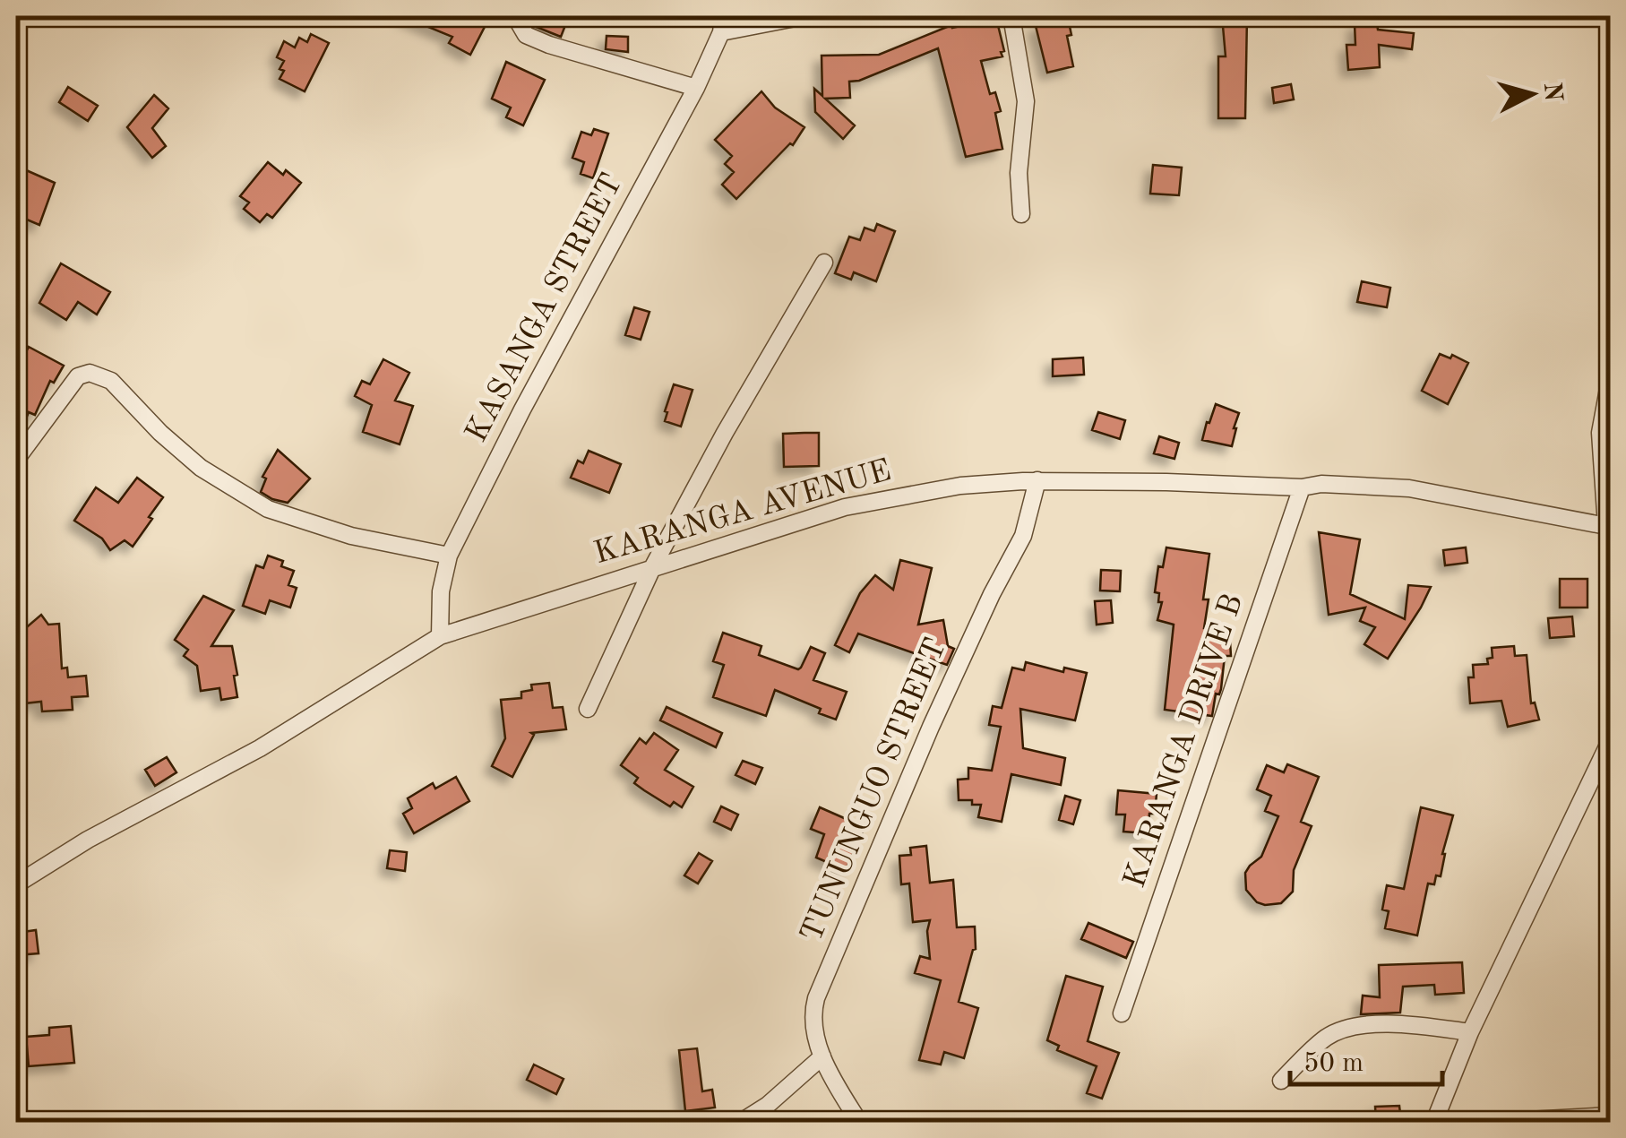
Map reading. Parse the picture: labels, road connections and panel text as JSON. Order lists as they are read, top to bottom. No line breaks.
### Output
{"streets":{"street":["KASANGA STREET","KARANGA AVENUE","KARANGA DRIVE B","TUNUNGUO STREET"]},"crossings":[["KASANGA STREET","KARANGA AVENUE"],["KARANGA AVENUE","KARANGA DRIVE B"],["KARANGA AVENUE","TUNUNGUO STREET"]],"scale_bar":"50 m","north":"right"}
